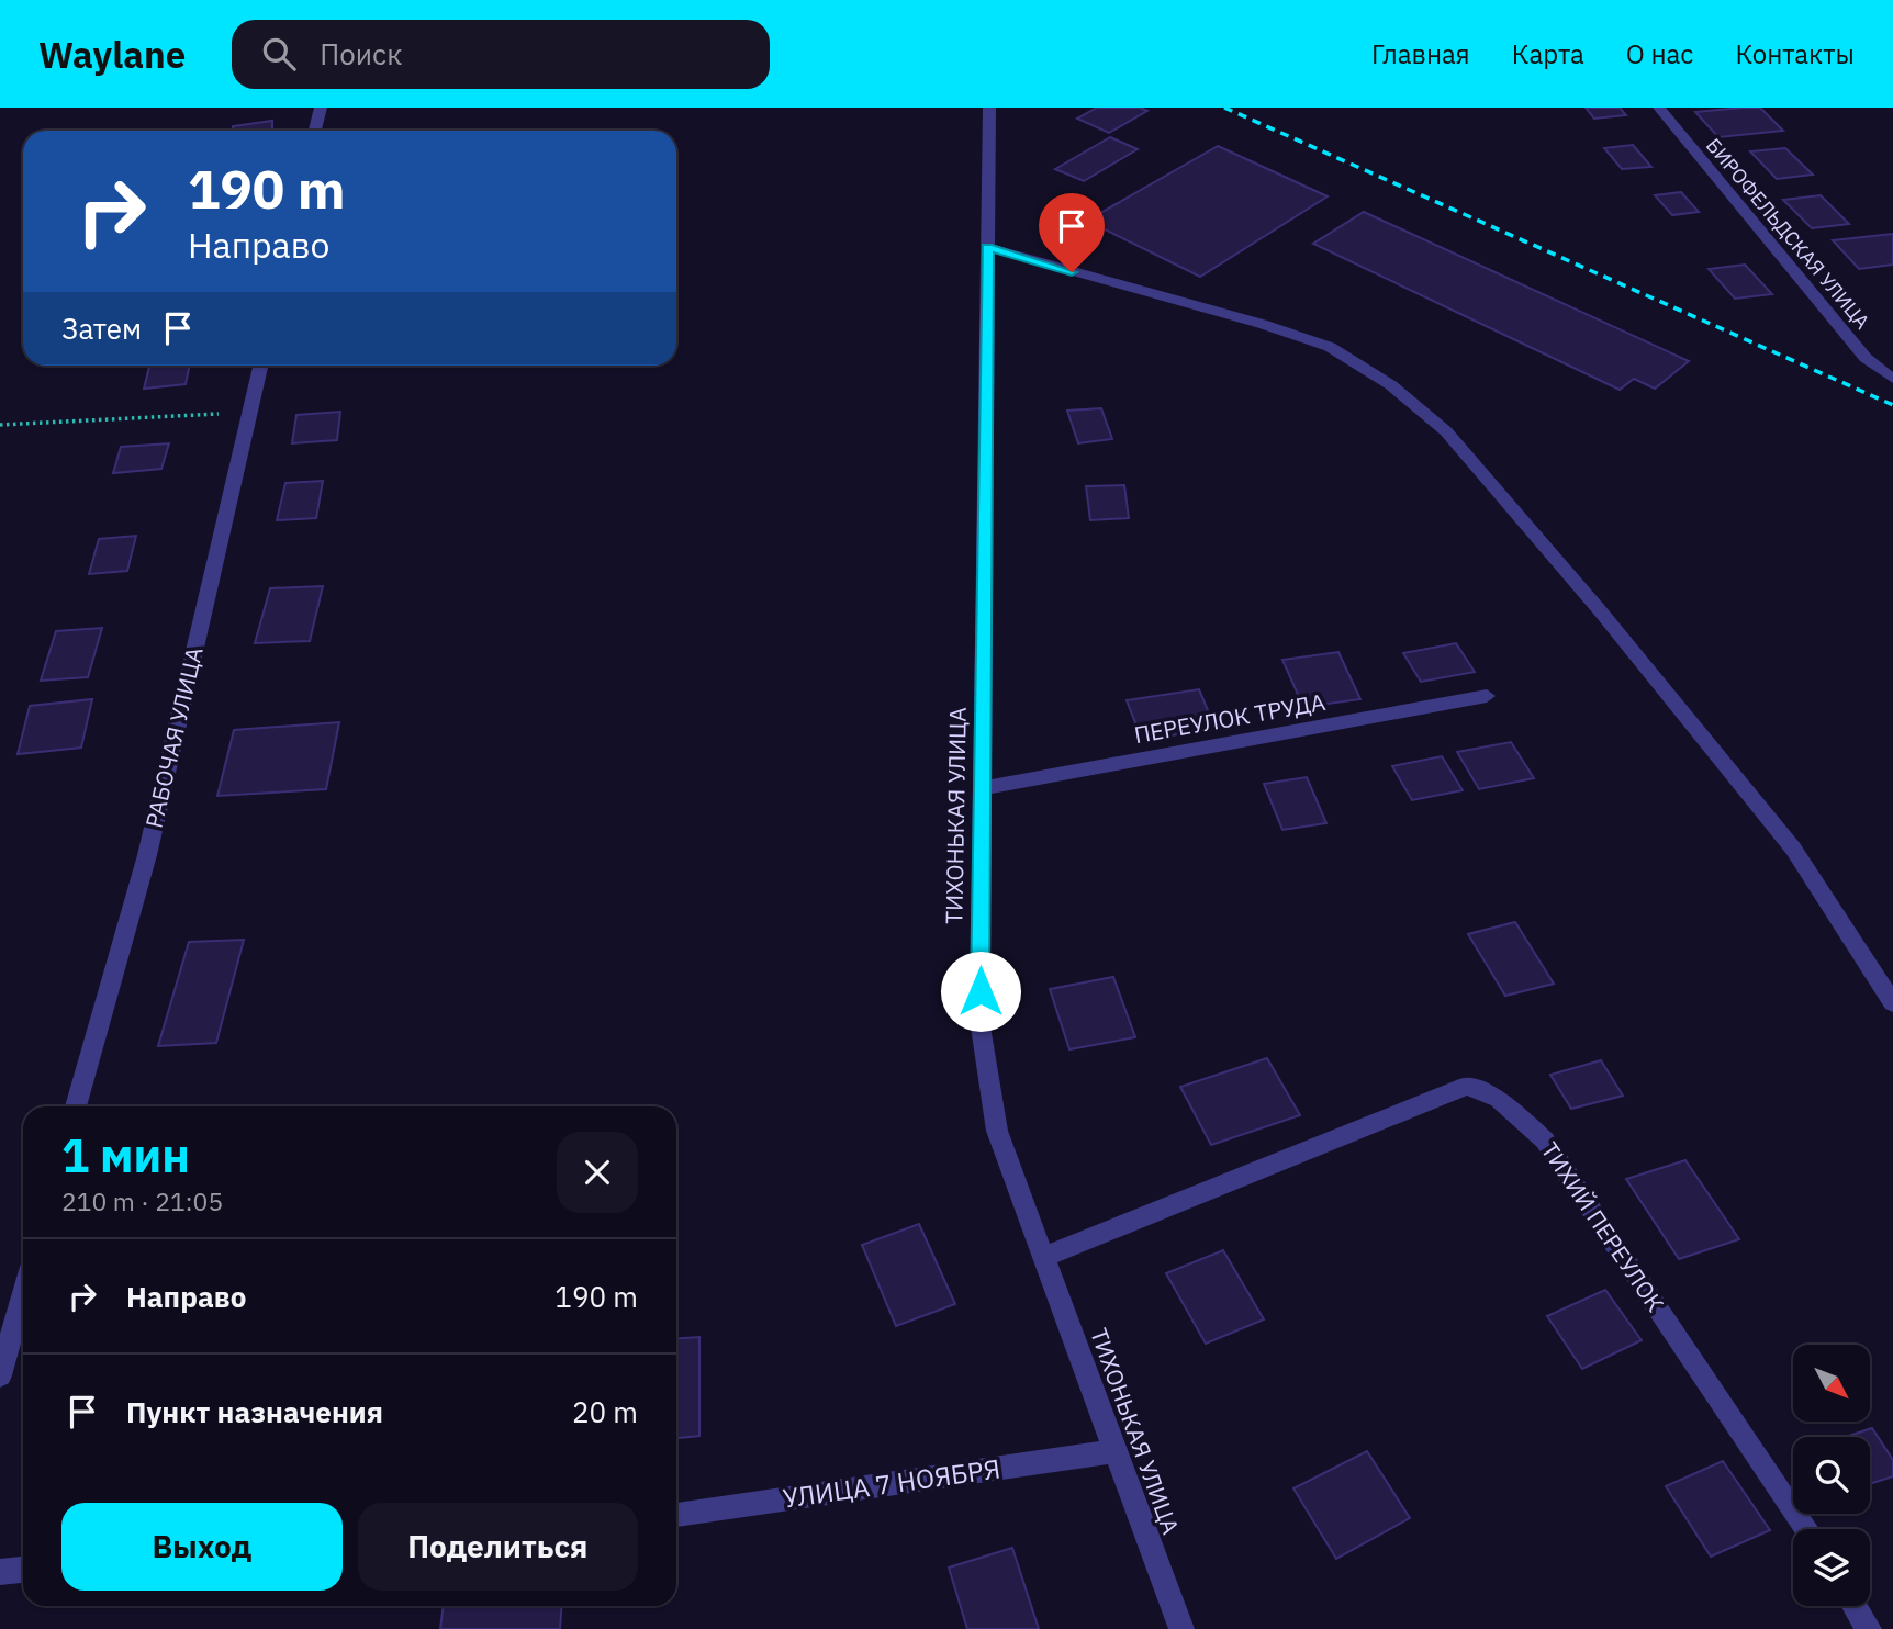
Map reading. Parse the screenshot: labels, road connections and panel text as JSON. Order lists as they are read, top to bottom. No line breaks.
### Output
{"streets":{"street":["БИРОФЕЛЬДСКАЯ УЛИЦА","ПЕРЕУЛОК ТРУДА","РАБОЧАЯ УЛИЦА","ТИХОНЬКАЯ УЛИЦА","ТИХИЙ ПЕРЕУЛОК","УЛИЦА 7 НОЯБРЯ"]},"crossings":[["ПЕРЕУЛОК ТРУДА","ТИХОНЬКАЯ УЛИЦА"],["ТИХОНЬКАЯ УЛИЦА","ТИХИЙ ПЕРЕУЛОК"],["ТИХОНЬКАЯ УЛИЦА","УЛИЦА 7 НОЯБРЯ"]],"north":"bottom right","page":{"header":"Waylane","search":"Поиск","nav":["Главная","Карта","О нас","Контакты"],"turn":["190 m","Направо"],"then":"Затем","heading":["1 мин","210 m · 21:05"],"list":[{"name":"Направо","value":"190 m"},{"name":"Пункт назначения","value":"20 m"}],"buttons":["Выход","Поделиться"]}}
